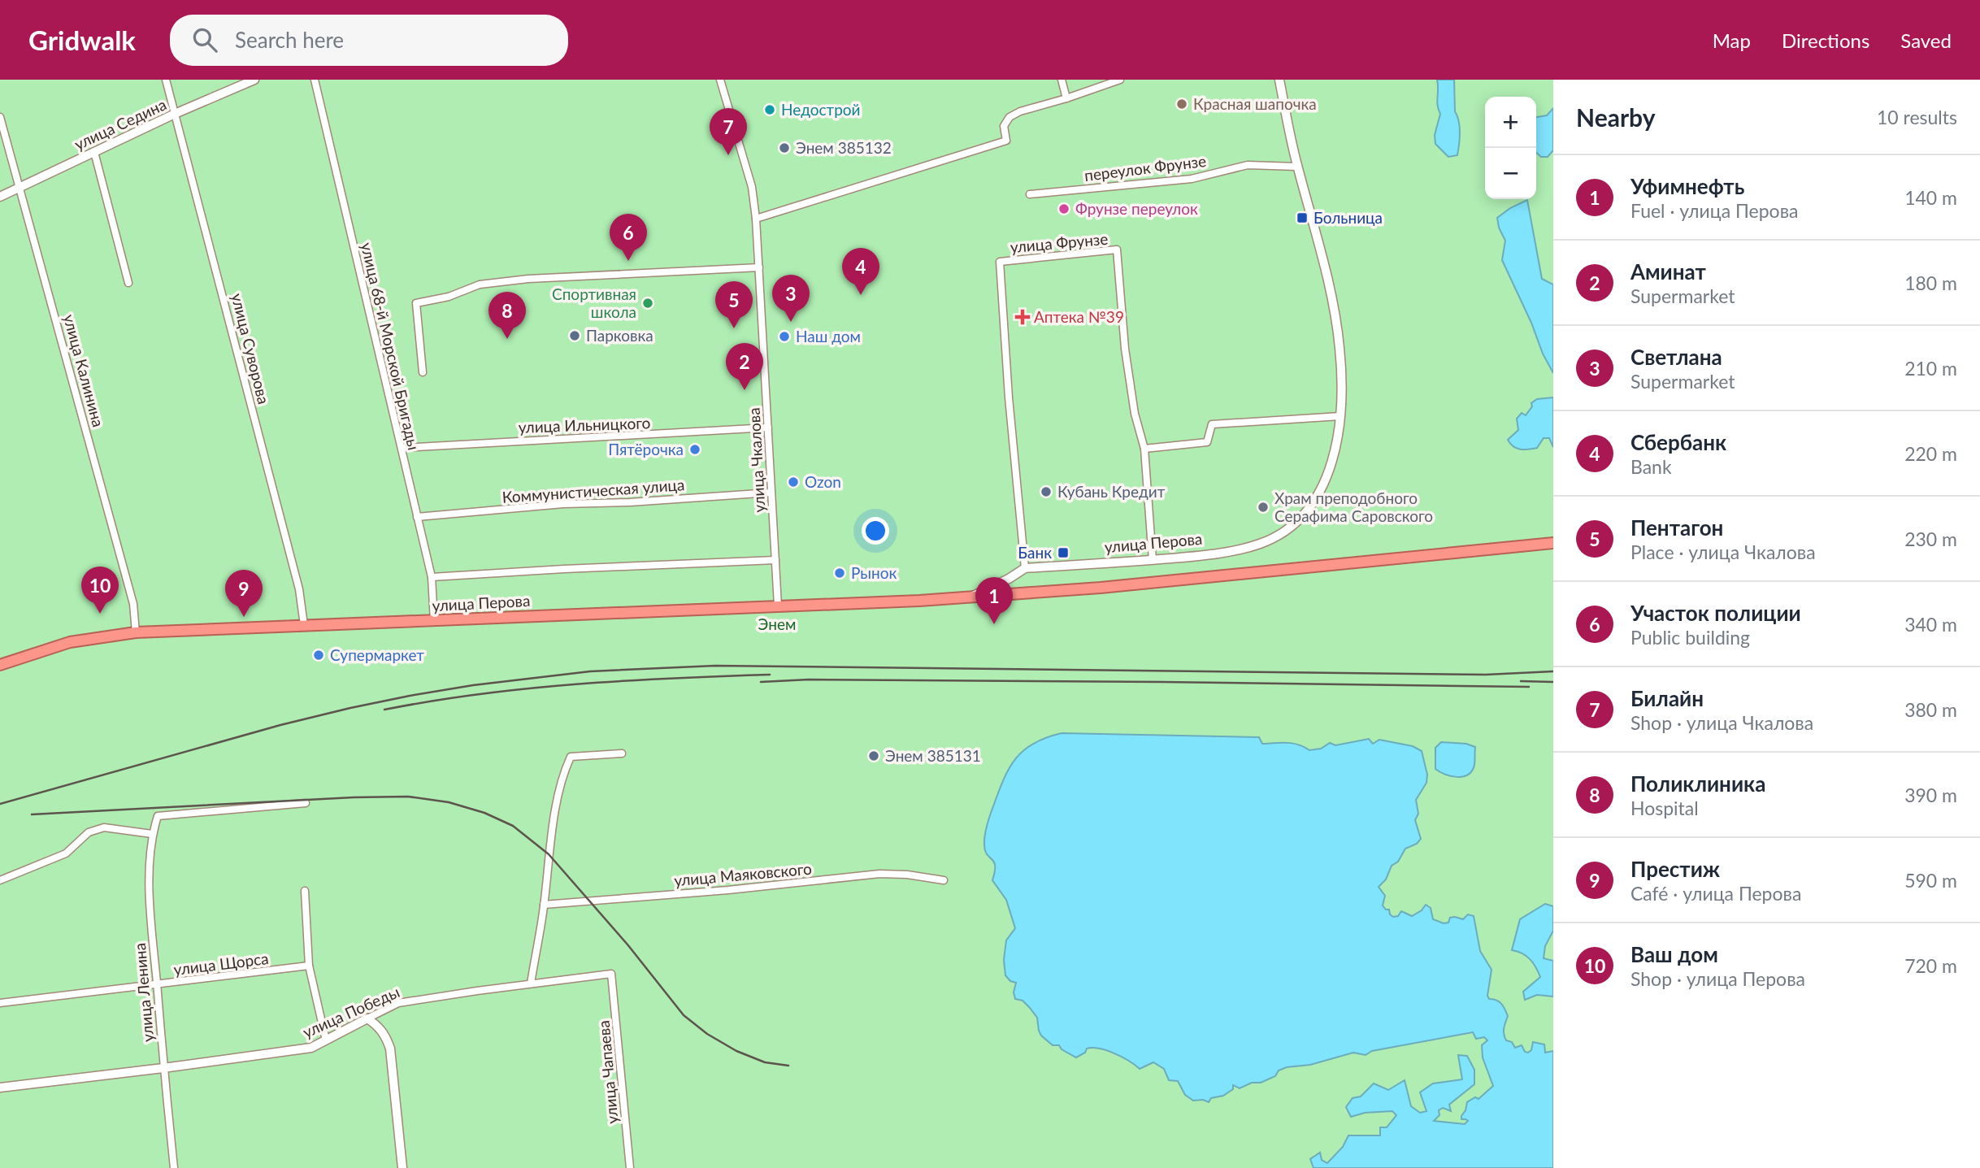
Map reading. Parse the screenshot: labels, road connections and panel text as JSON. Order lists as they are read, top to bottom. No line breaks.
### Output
{"streets":{"highway":["улица Перова"],"street":["улица Седина","переулок Фрунзе","улица Фрунзе","улица 68-й Морской Бригады","улица Суворова","улица Калинина","улица Ильницкого","улица Чкалова","Коммунистическая улица","улица Маяковского","улица Щорса","улица Ленина","улица Победы","улица Чапаева"]},"crossings":[["улица Седина","улица Суворова"],["улица Седина","улица Калинина"],["переулок Фрунзе","улица Перова"],["улица Фрунзе","улица Перова"],["улица 68-й Морской Бригады","улица Ильницкого"],["улица 68-й Морской Бригады","Коммунистическая улица"],["улица 68-й Морской Бригады","улица Перова"],["улица Суворова","улица Перова"],["улица Калинина","улица Перова"],["улица Ильницкого","улица Чкалова"],["улица Чкалова","Коммунистическая улица"],["улица Чкалова","улица Перова"],["улица Щорса","улица Ленина"],["улица Ленина","улица Победы"],["улица Победы","улица Чапаева"]],"parks":["Энем"],"places":{"other":["Красная шапочка","Недострой","Энем 385132","Фрунзе переулок","Спортивная школа","Парковка","Наш дом","Пятёрочка","Ozon","Кубань Кредит","Храм преподобного Серафима Саровского","Рынок","Супермаркет","Энем 385131"],"transit":["Больница","Банк"],"health":["Аптека №39"]},"page":{"header":"Gridwalk","search":"Search here","nav":["Map","Directions","Saved"],"heading":["Nearby","10 results"],"map_buttons":["+","−"],"pins":["7","6","4","3","5","8","2","10","9","1"],"list":[{"mark":"1","name":"Уфимнефть","note":"Fuel · улица Перова","value":"140 m"},{"mark":"2","name":"Аминат","note":"Supermarket","value":"180 m"},{"mark":"3","name":"Светлана","note":"Supermarket","value":"210 m"},{"mark":"4","name":"Сбербанк","note":"Bank","value":"220 m"},{"mark":"5","name":"Пентагон","note":"Place · улица Чкалова","value":"230 m"},{"mark":"6","name":"Участок полиции","note":"Public building","value":"340 m"},{"mark":"7","name":"Билайн","note":"Shop · улица Чкалова","value":"380 m"},{"mark":"8","name":"Поликлиника","note":"Hospital","value":"390 m"},{"mark":"9","name":"Престиж","note":"Café · улица Перова","value":"590 m"},{"mark":"10","name":"Ваш дом","note":"Shop · улица Перова","value":"720 m"}]}}
